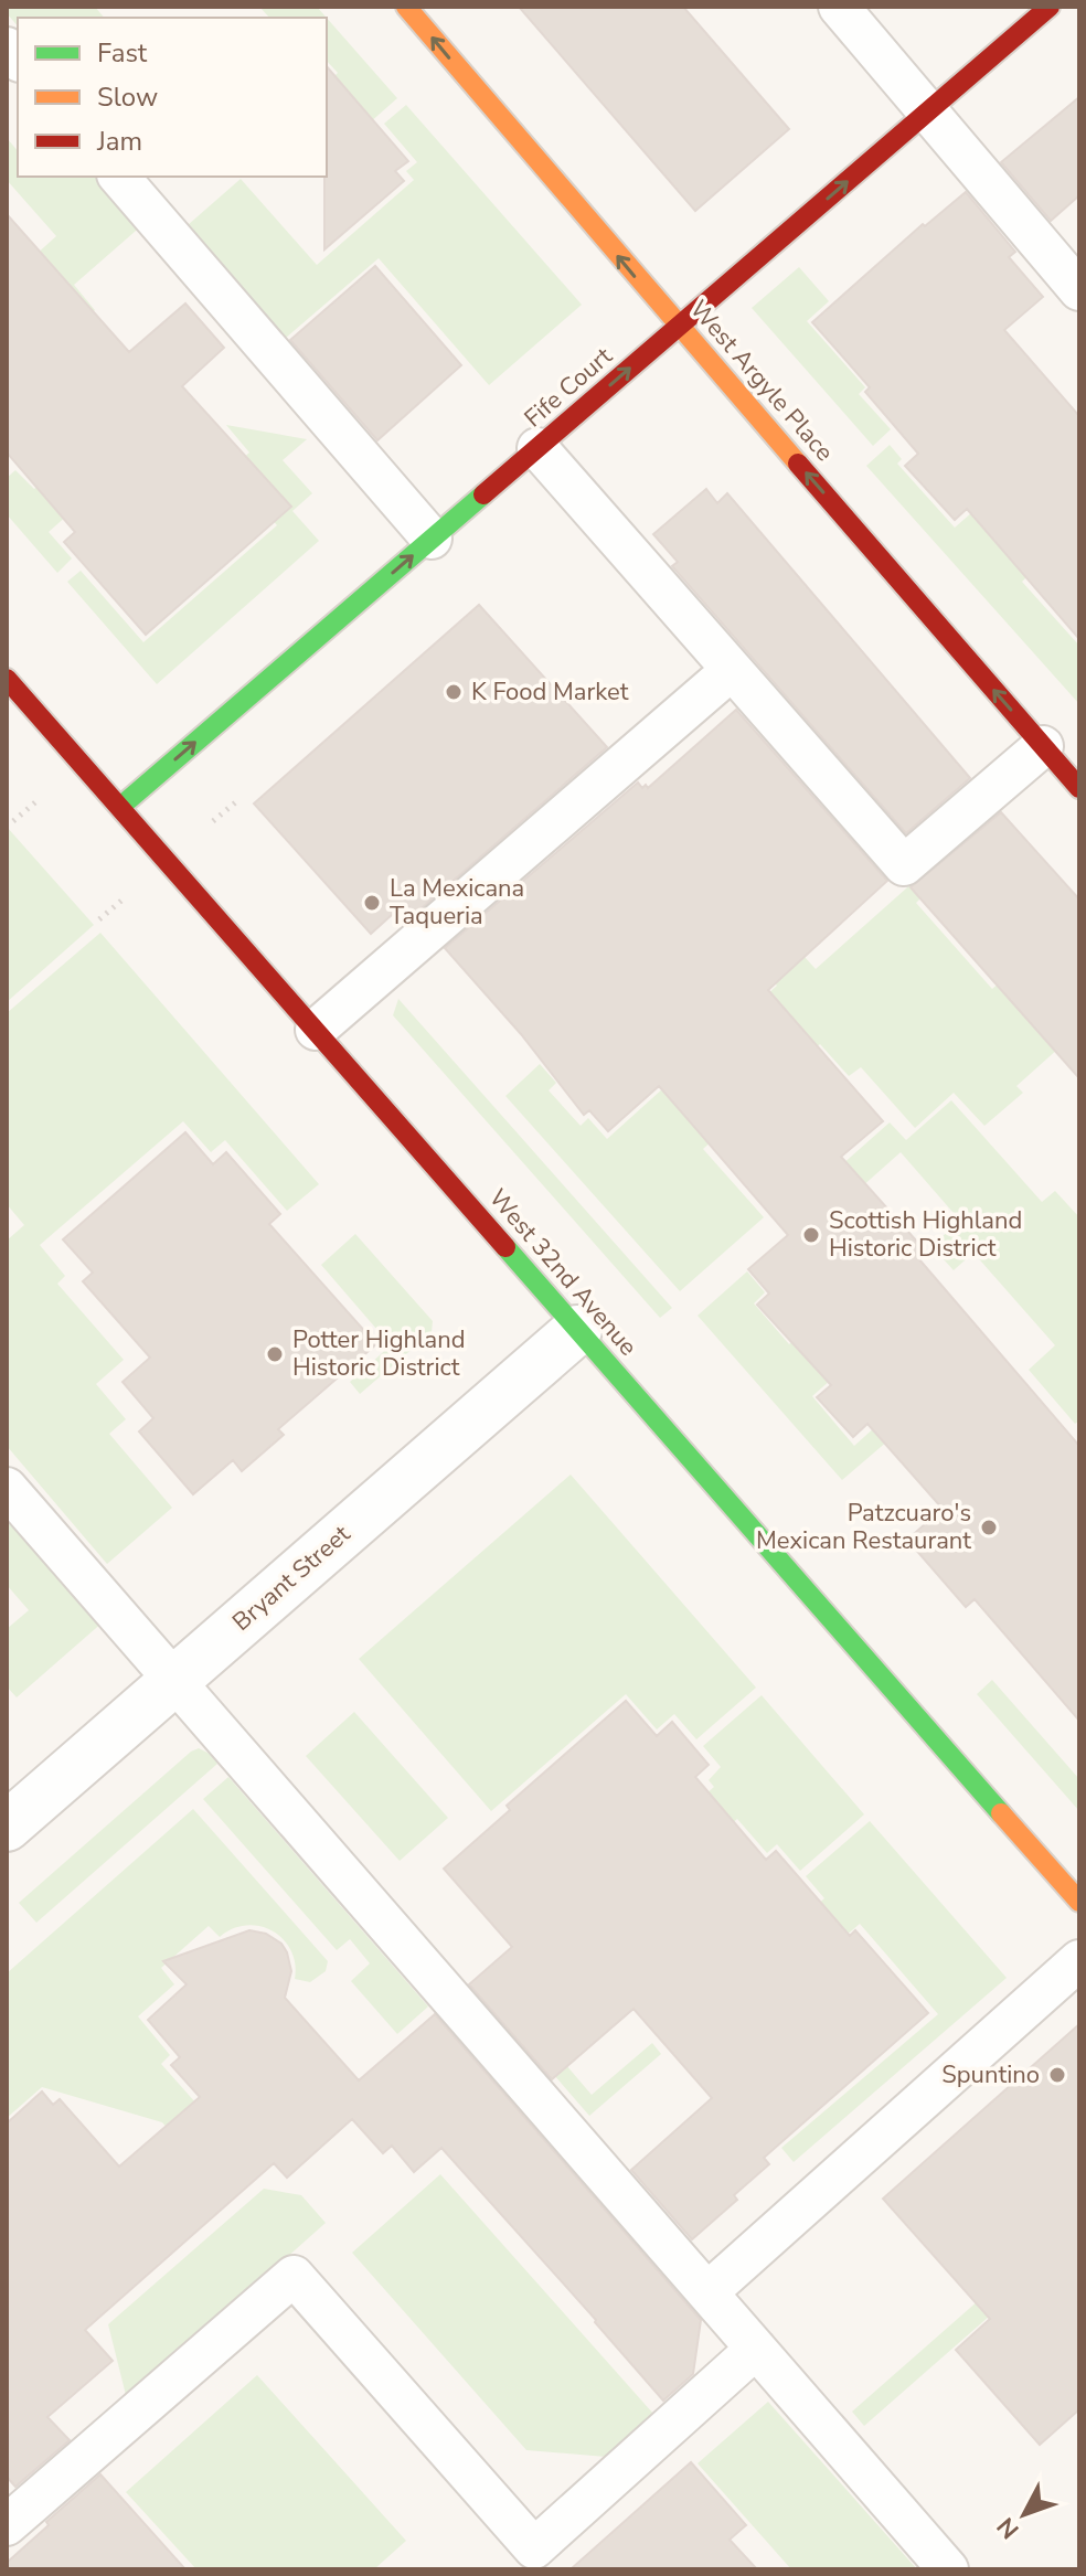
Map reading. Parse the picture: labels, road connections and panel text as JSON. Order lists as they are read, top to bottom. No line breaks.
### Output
{"streets":{"street":["West Argyle Place","Fife Court","West 32nd Avenue","Bryant Street"]},"crossings":[["West Argyle Place","Fife Court"],["Fife Court","West 32nd Avenue"],["West 32nd Avenue","Bryant Street"]],"one_way":["West Argyle Place","Fife Court"],"places":["K Food Market","La Mexicana Taqueria","Scottish Highland Historic District","Potter Highland Historic District","Patzcuaro's Mexican Restaurant","Spuntino"],"legend":["Fast","Slow","Jam"],"north":"bottom left"}
